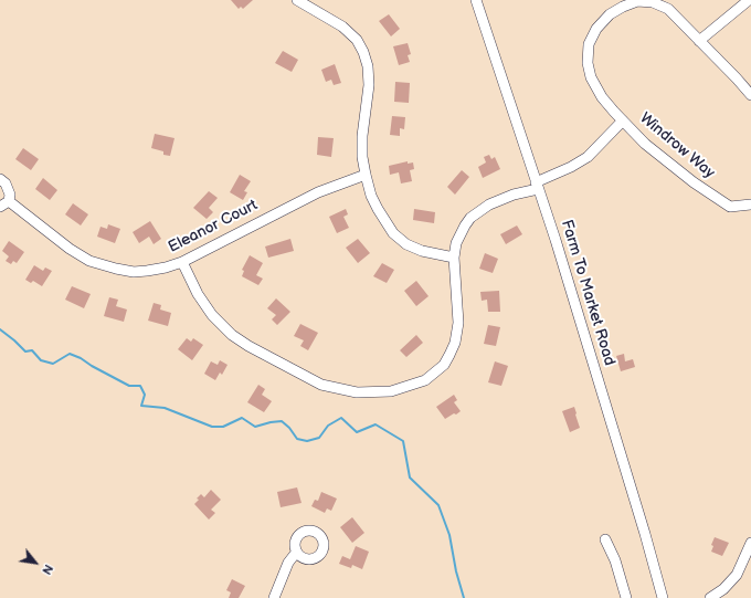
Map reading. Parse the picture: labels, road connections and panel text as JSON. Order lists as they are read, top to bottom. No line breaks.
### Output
{"streets":{"street":["Windrow Way","Eleanor Court","Farm To Market Road"]},"north":"bottom right"}
